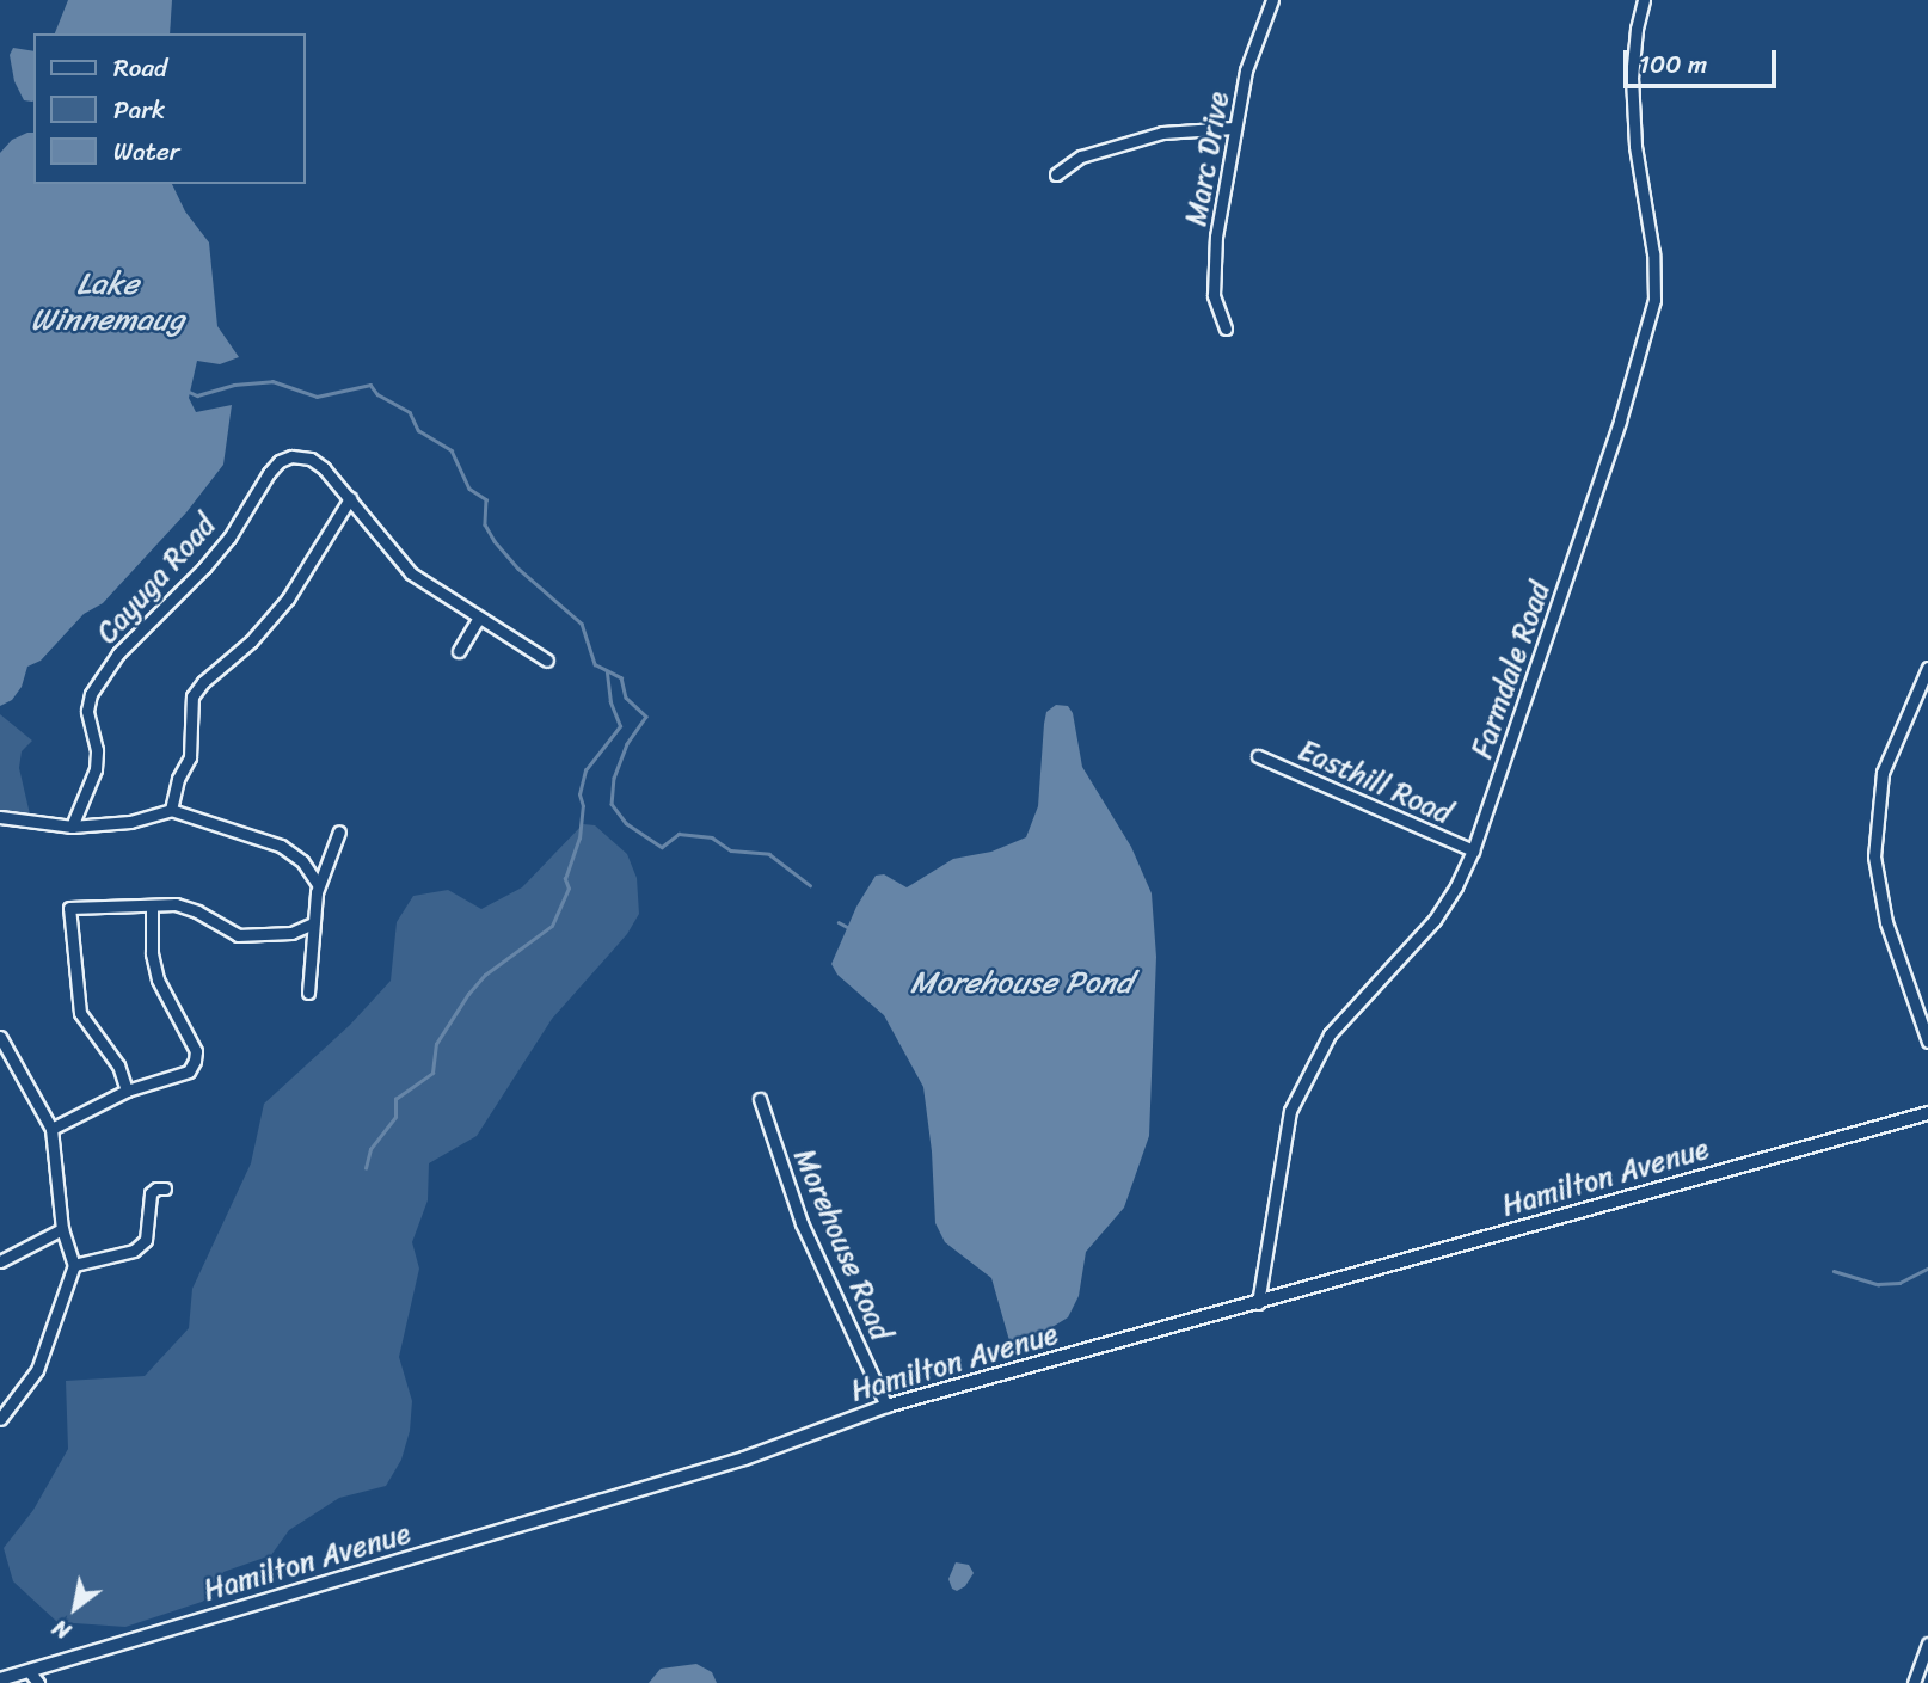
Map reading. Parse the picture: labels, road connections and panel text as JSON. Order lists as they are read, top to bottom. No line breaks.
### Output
{"streets":{"street":["Marc Drive","Cayuga Road","Farmdale Road","Easthill Road","Hamilton Avenue","Morehouse Road"]},"crossings":[["Farmdale Road","Easthill Road"],["Farmdale Road","Hamilton Avenue"],["Hamilton Avenue","Morehouse Road"]],"water":["Lake Winnemaug","Morehouse Pond"],"legend":["Road","Park","Water"],"scale_bar":"100 m","north":"bottom left"}
